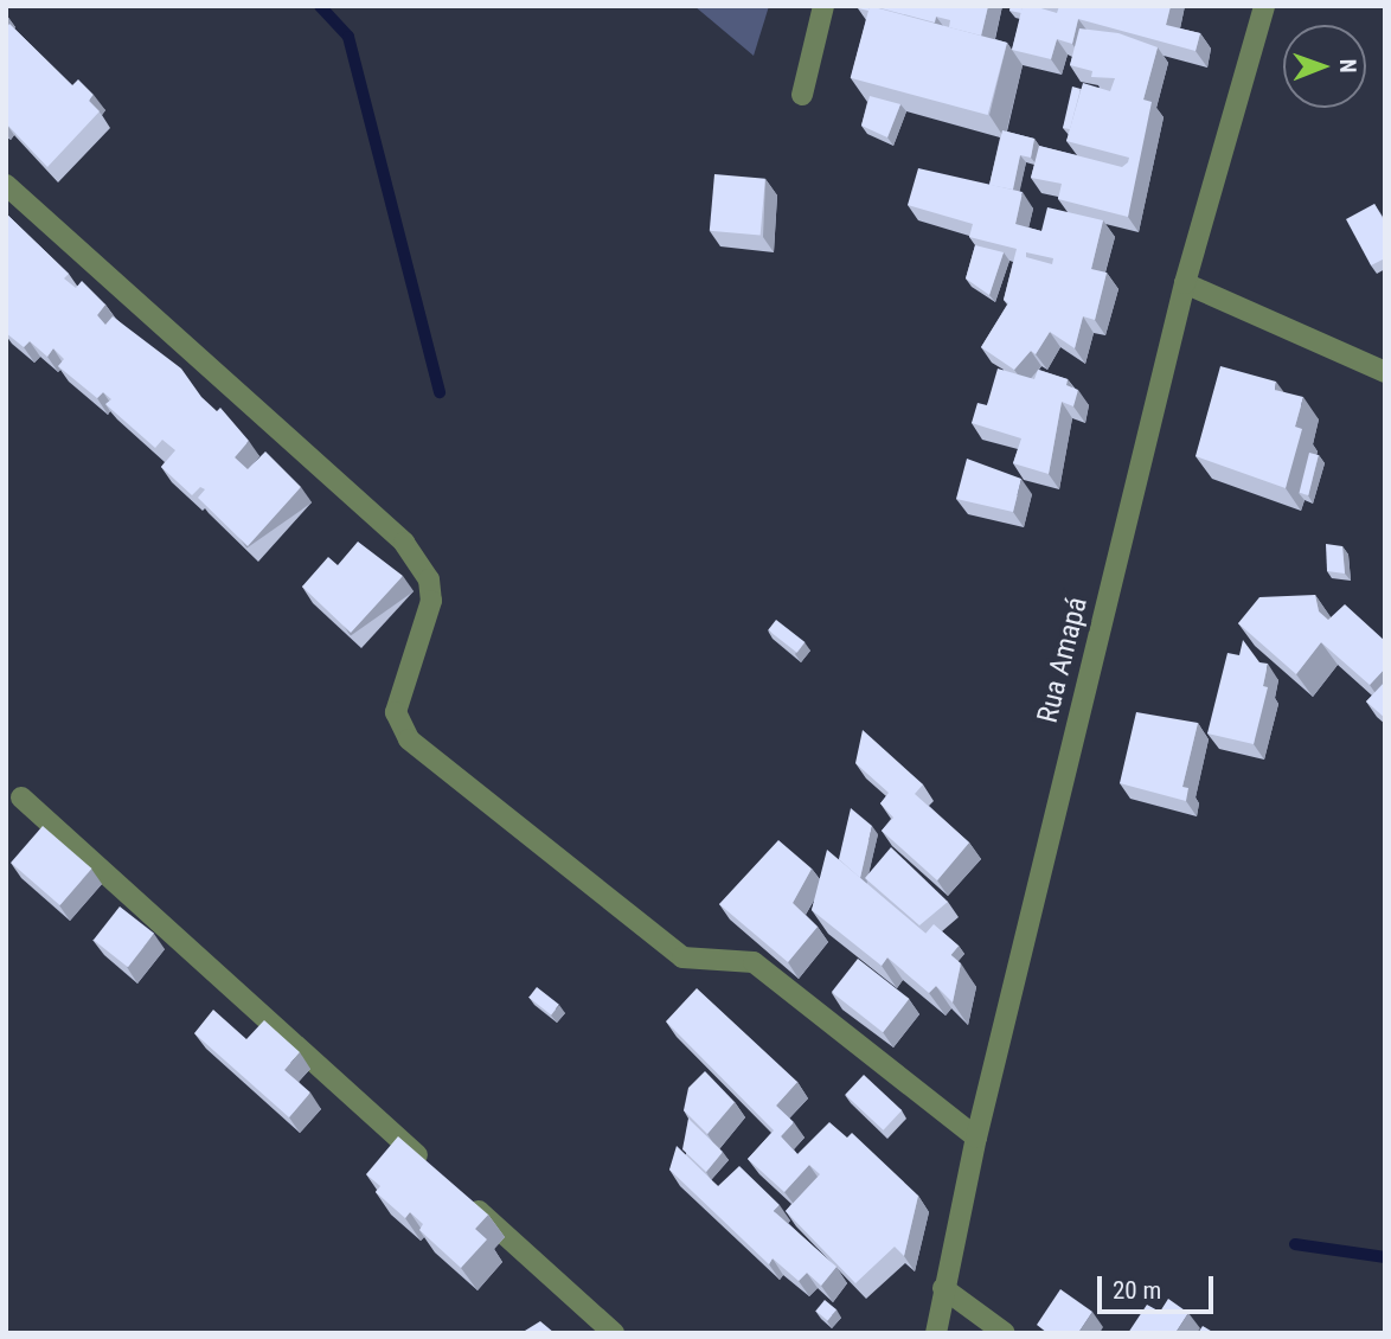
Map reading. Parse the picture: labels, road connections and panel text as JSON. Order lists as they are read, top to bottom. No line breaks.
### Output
{"streets":{"street":["Rua Amapá"]},"scale_bar":"20 m","north":"right"}
